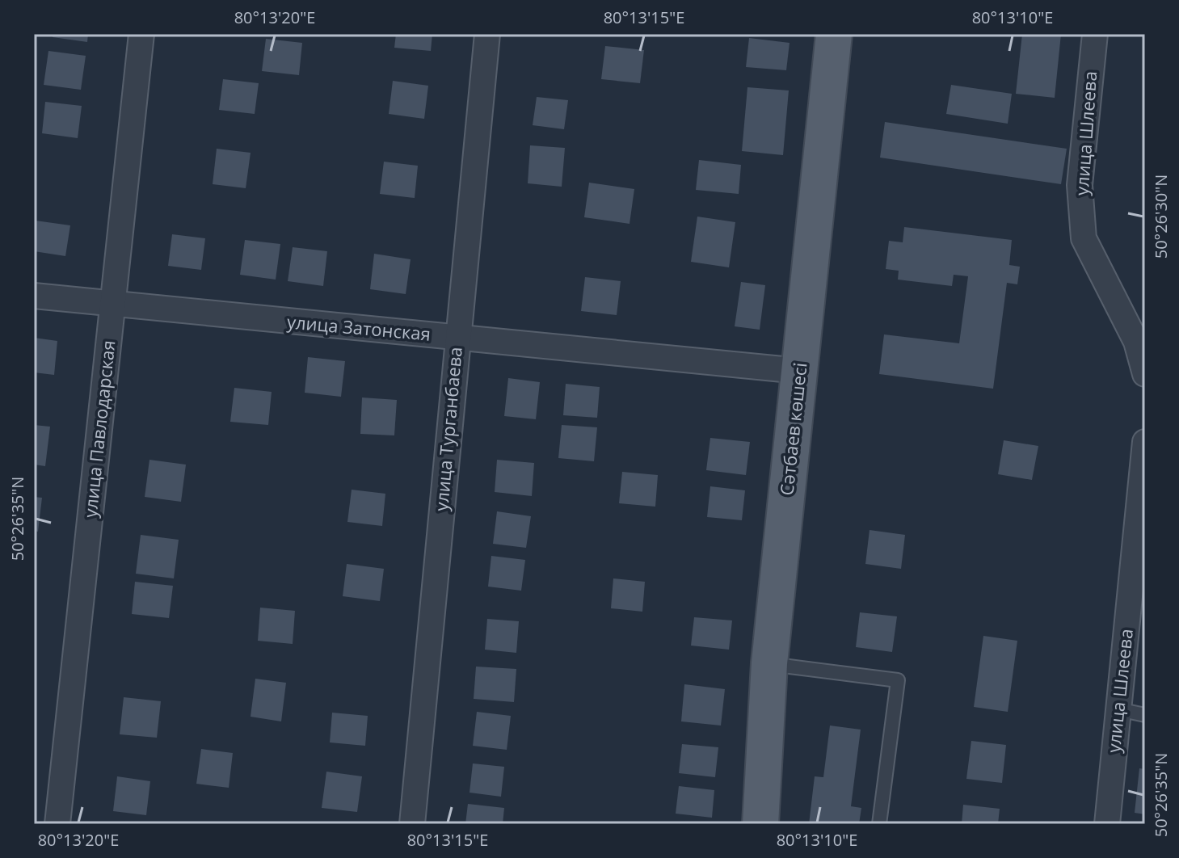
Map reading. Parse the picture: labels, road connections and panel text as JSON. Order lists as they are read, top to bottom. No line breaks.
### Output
{"streets":{"main road":["Сәтбаев көшесі"],"street":["улица Шлеева","улица Затонская","улица Павлодарская","улица Турганбаева"]},"crossings":[["улица Затонская","улица Павлодарская"],["улица Затонская","улица Турганбаева"],["улица Затонская","Сәтбаев көшесі"]],"coordinates":["80°13'20\"E","80°13'15\"E","80°13'10\"E","50°26'30\"N","50°26'35\"N"]}
